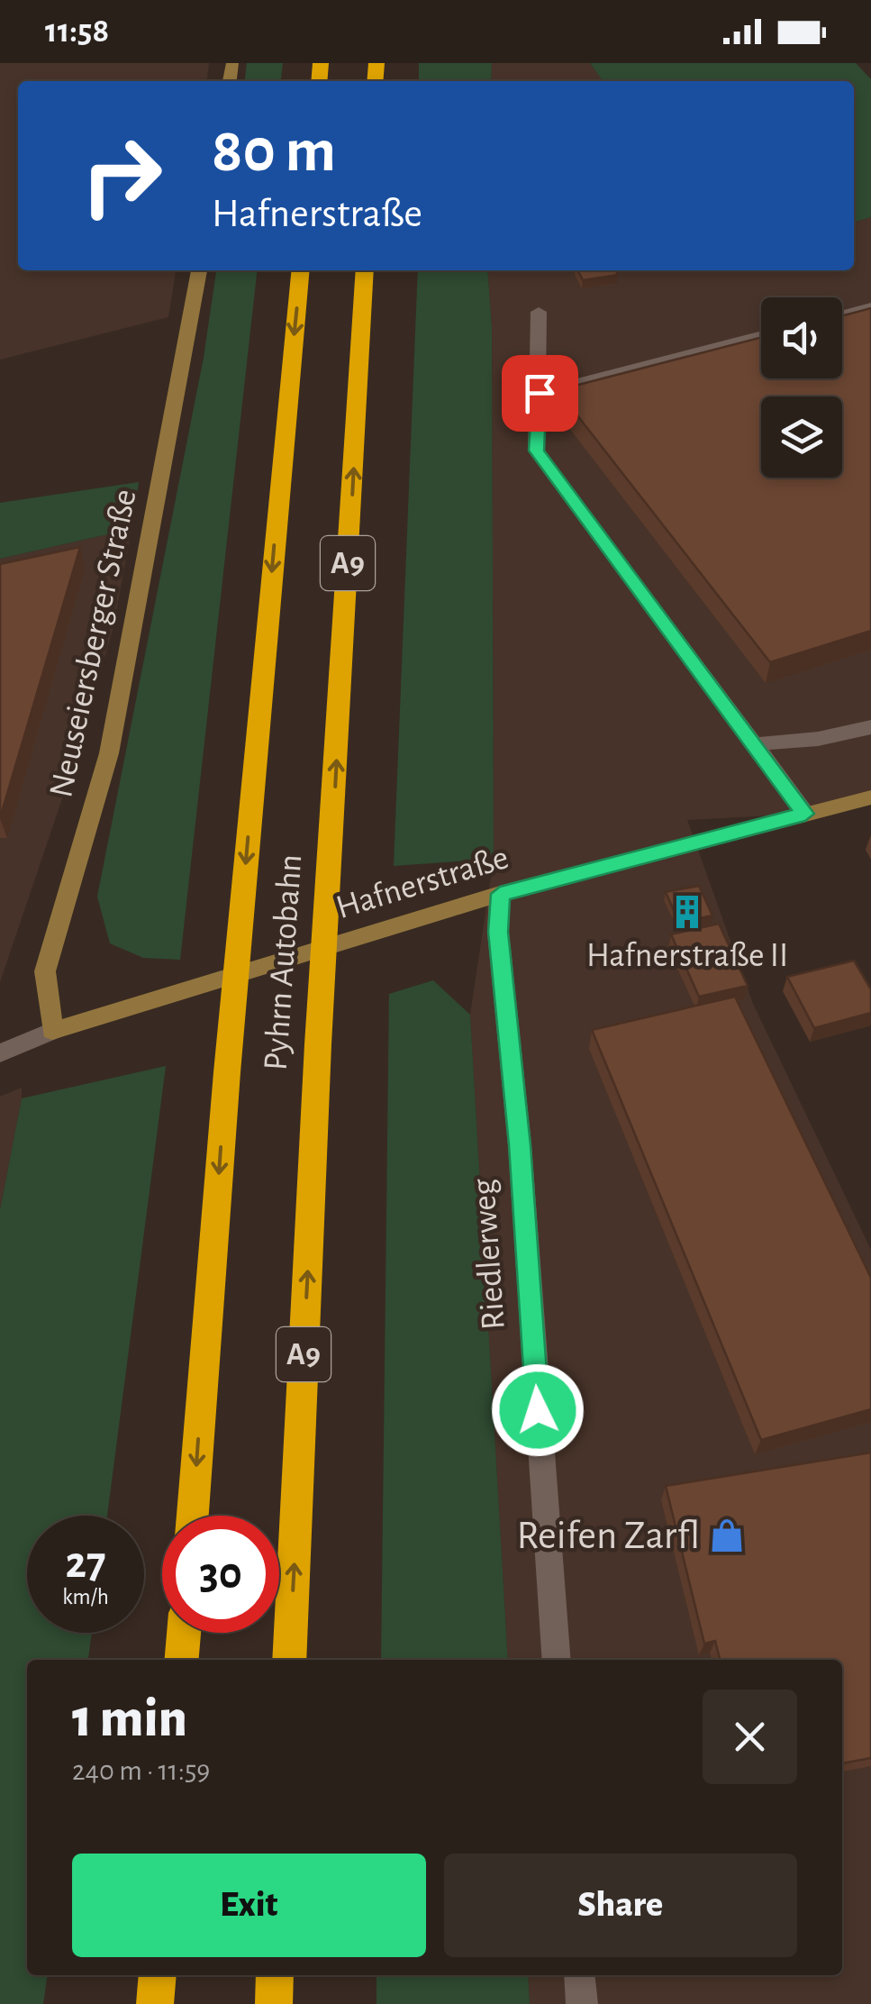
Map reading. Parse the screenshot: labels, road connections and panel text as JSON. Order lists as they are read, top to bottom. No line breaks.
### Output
{"streets":{"highway":["A9","Pyhrn Autobahn"],"street":["Neuseiersberger Straße","Hafnerstraße","Riedlerweg"]},"crossings":[["Neuseiersberger Straße","Hafnerstraße"],["Hafnerstraße","Riedlerweg"]],"places":{"building":["Hafnerstraße II"],"shop":["Reifen Zarfl"]},"page":{"status":"11:58","turn":["80 m","Hafnerstraße"],"speed":"27 km/h","limit":"30","heading":["1 min","240 m · 11:59"],"buttons":["Exit","Share"]}}
